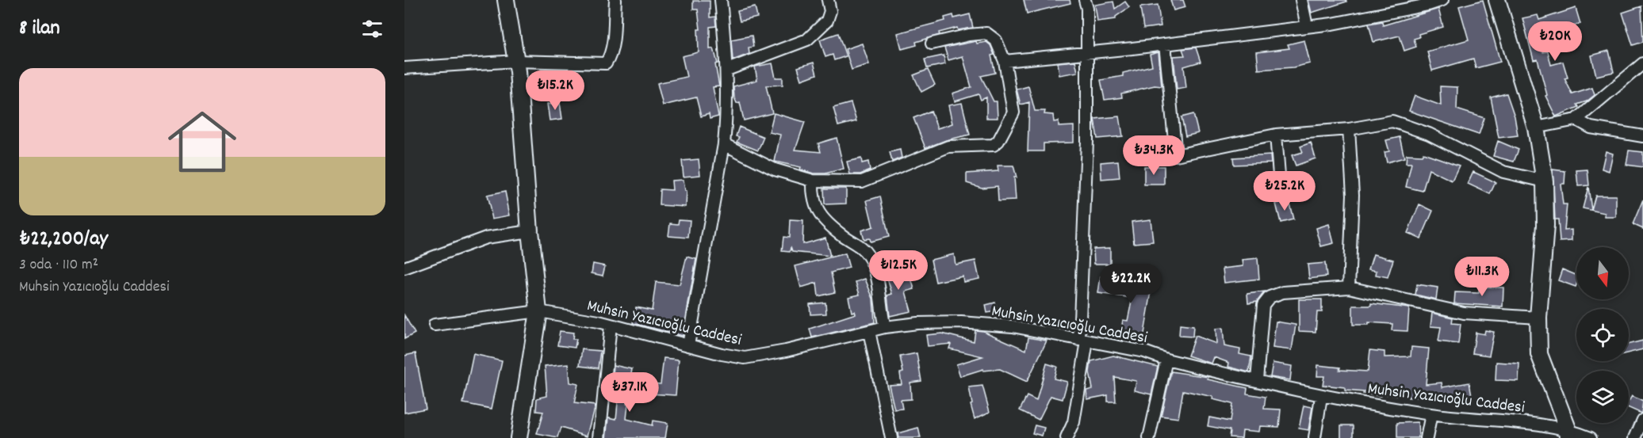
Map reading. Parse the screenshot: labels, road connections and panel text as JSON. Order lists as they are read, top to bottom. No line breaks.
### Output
{"streets":{"street":["Muhsin Yazıcıoğlu Caddesi"]},"north":"bottom","page":{"heading":"8 ilan","price":["₺20K","₺15.2K","₺34.3K","₺25.2K","₺12.5K","₺11.3K","₺22.2K","₺37.1K"],"list":[{"name":"₺22,200/ay","note":"3 oda · 110 m² · Muhsin Yazıcıoğlu Caddesi"}]}}
